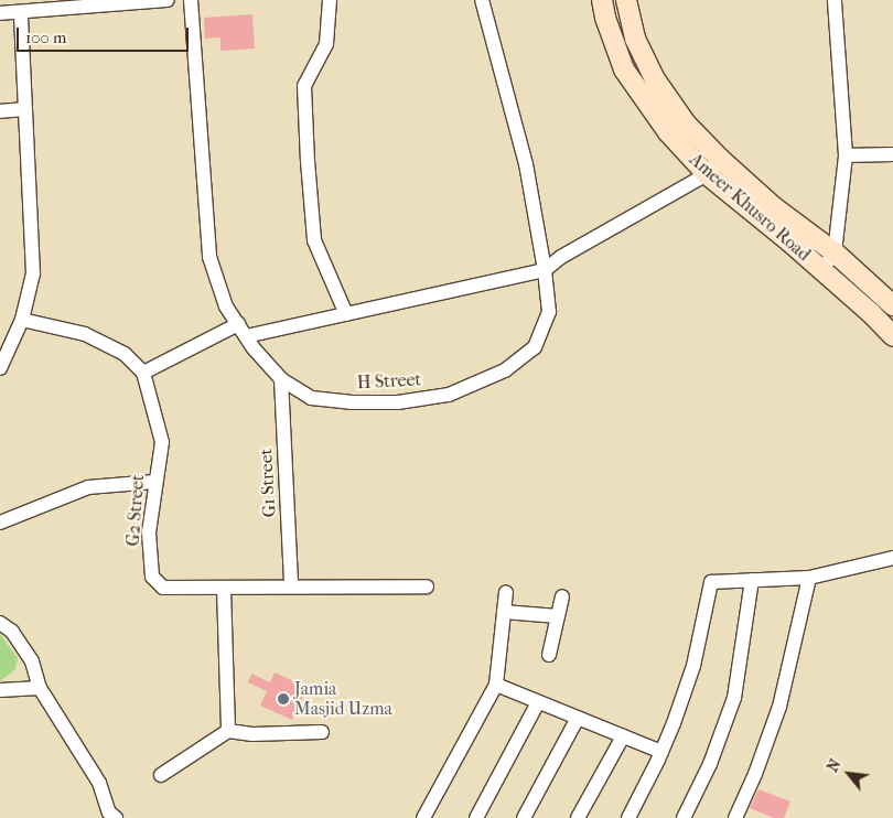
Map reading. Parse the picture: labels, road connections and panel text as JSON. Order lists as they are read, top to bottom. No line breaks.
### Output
{"streets":{"main road":["Ameer Khusro Road"],"street":["H Street","G1 Street","G2 Street"]},"crossings":[["H Street","G1 Street"],["G1 Street","G2 Street"]],"places":["Jamia Masjid Uzma"],"scale_bar":"100 m","north":"top left"}
